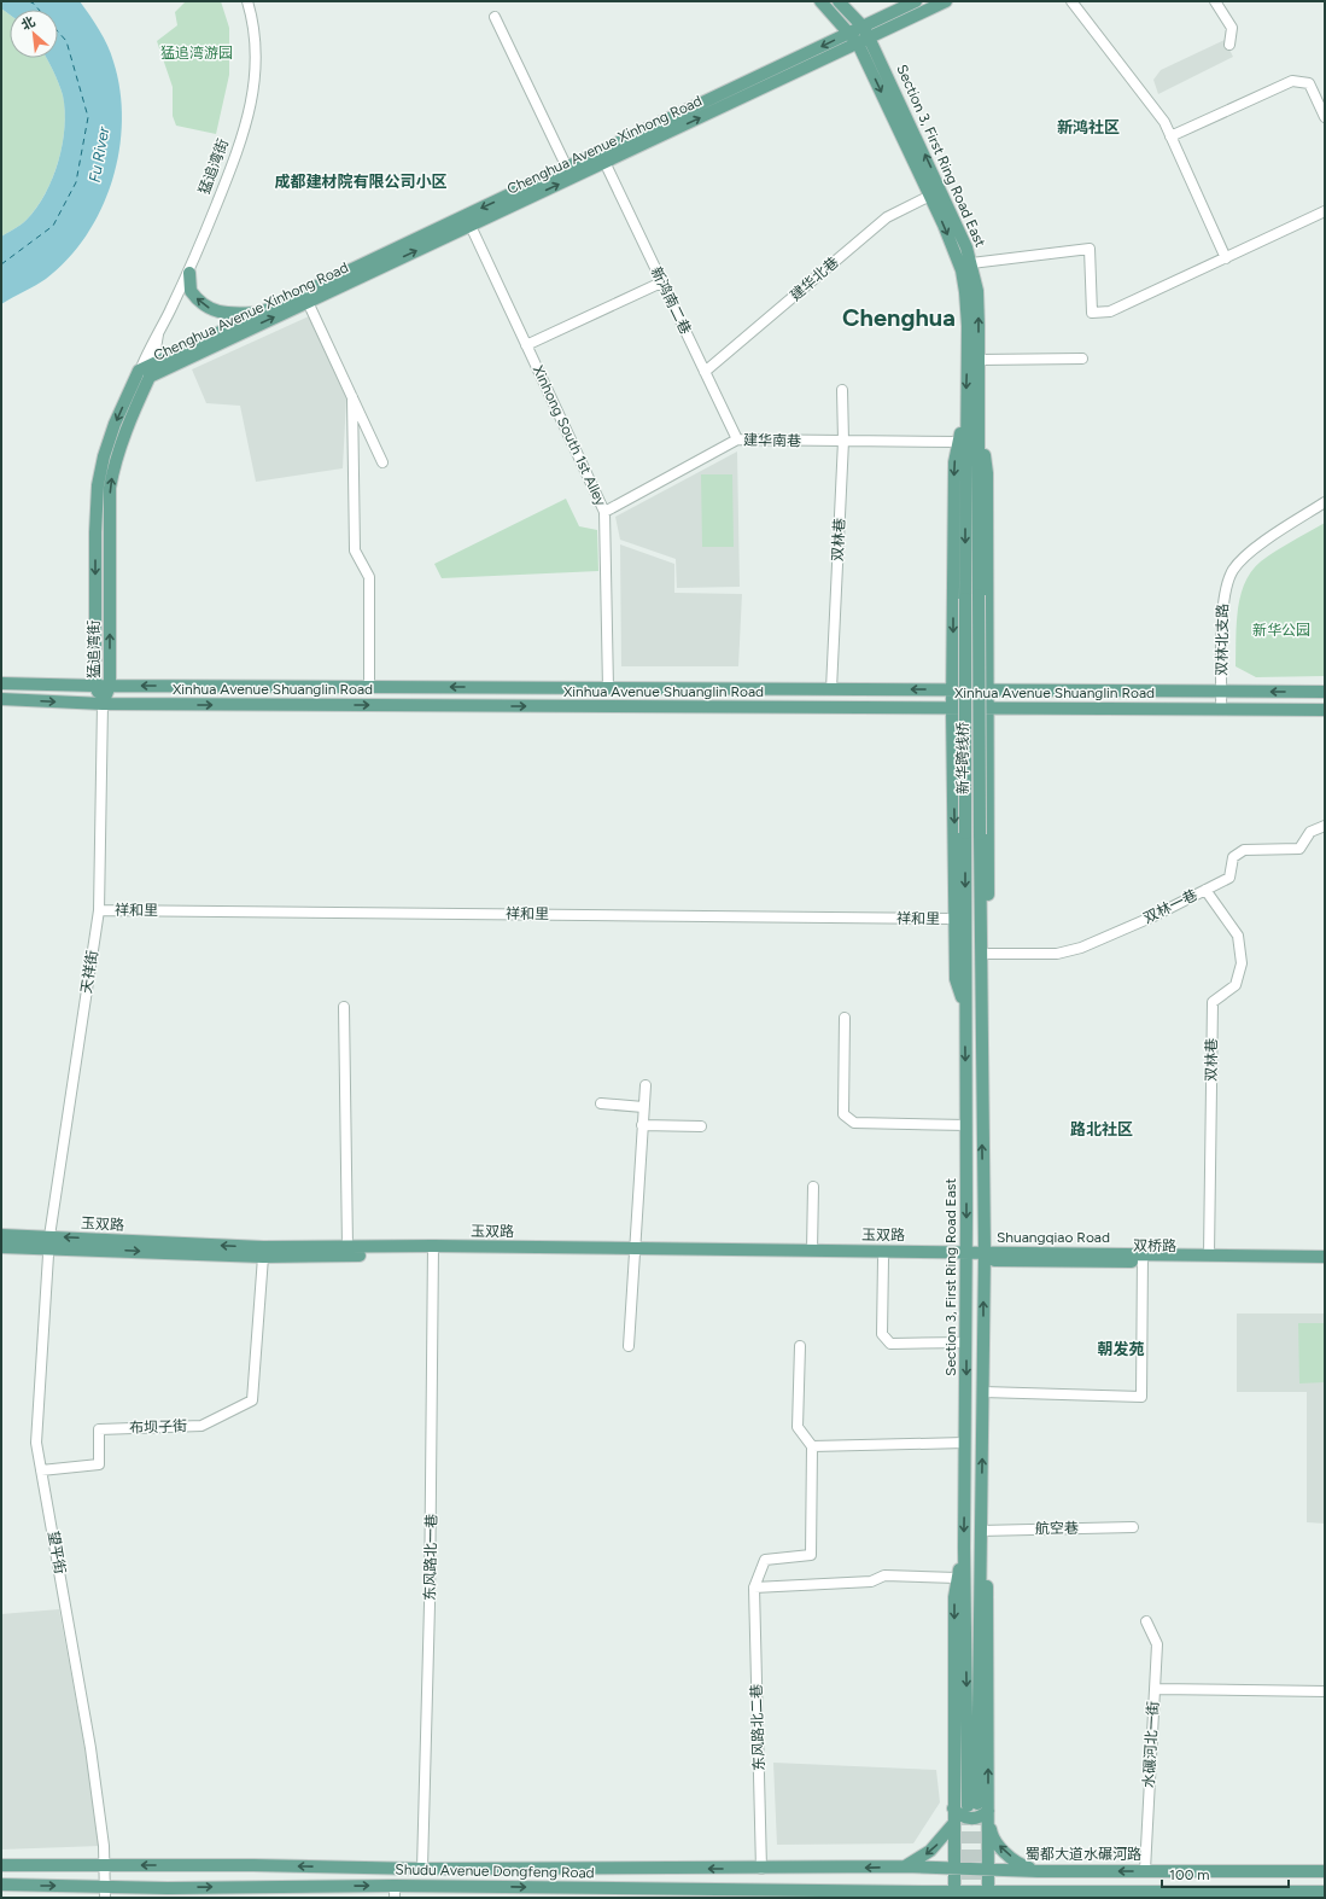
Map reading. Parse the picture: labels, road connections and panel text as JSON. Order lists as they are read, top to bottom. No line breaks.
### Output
{"streets":{"main road":["Chenghua Avenue Xinhong Road","Section 3, First Ring Road East","猛追湾街","Xinhua Avenue Shuanglin Road","新华跨线桥","玉双路","Shuangqiao Road","双桥路","蜀都大道水碾河路","Shudu Avenue Dongfeng Road"],"street":["建华北巷","新鸿南二巷","Xinhong South 1st Alley","建华南巷","双林巷","双林北支路","双林一巷","祥和里","天祥街","布坝子街","航空巷","望平街","东风路北一巷","东风路北二巷","水碾河北一街"]},"crossings":[["Chenghua Avenue Xinhong Road","Section 3, First Ring Road East"],["Chenghua Avenue Xinhong Road","猛追湾街"],["Chenghua Avenue Xinhong Road","新鸿南二巷"],["Chenghua Avenue Xinhong Road","Xinhong South 1st Alley"],["Section 3, First Ring Road East","建华北巷"],["Section 3, First Ring Road East","新华跨线桥"],["Section 3, First Ring Road East","玉双路"],["猛追湾街","Xinhua Avenue Shuanglin Road"],["猛追湾街","天祥街"],["建华北巷","新鸿南二巷"],["新鸿南二巷","建华南巷"],["Xinhong South 1st Alley","建华南巷"],["Xinhong South 1st Alley","Xinhua Avenue Shuanglin Road"],["建华南巷","双林巷"],["双林巷","Xinhua Avenue Shuanglin Road"],["双林巷","双林一巷"],["双林巷","Shuangqiao Road"],["双林北支路","Xinhua Avenue Shuanglin Road"],["Xinhua Avenue Shuanglin Road","天祥街"],["祥和里","天祥街"],["天祥街","玉双路"],["天祥街","望平街"],["玉双路","Shuangqiao Road"],["玉双路","布坝子街"],["玉双路","望平街"],["玉双路","东风路北一巷"],["Shuangqiao Road","双桥路"],["布坝子街","望平街"],["望平街","Shudu Avenue Dongfeng Road"],["东风路北一巷","Shudu Avenue Dongfeng Road"],["东风路北二巷","Shudu Avenue Dongfeng Road"],["水碾河北一街","蜀都大道水碾河路"],["蜀都大道水碾河路","Shudu Avenue Dongfeng Road"]],"districts":["新鸿社区","成都建材院有限公司小区","Chenghua","路北社区","朝发苑"],"water":["Fu River"],"parks":["猛追湾游园","新华公园"],"scale_bar":"100 m","north":"top left"}
